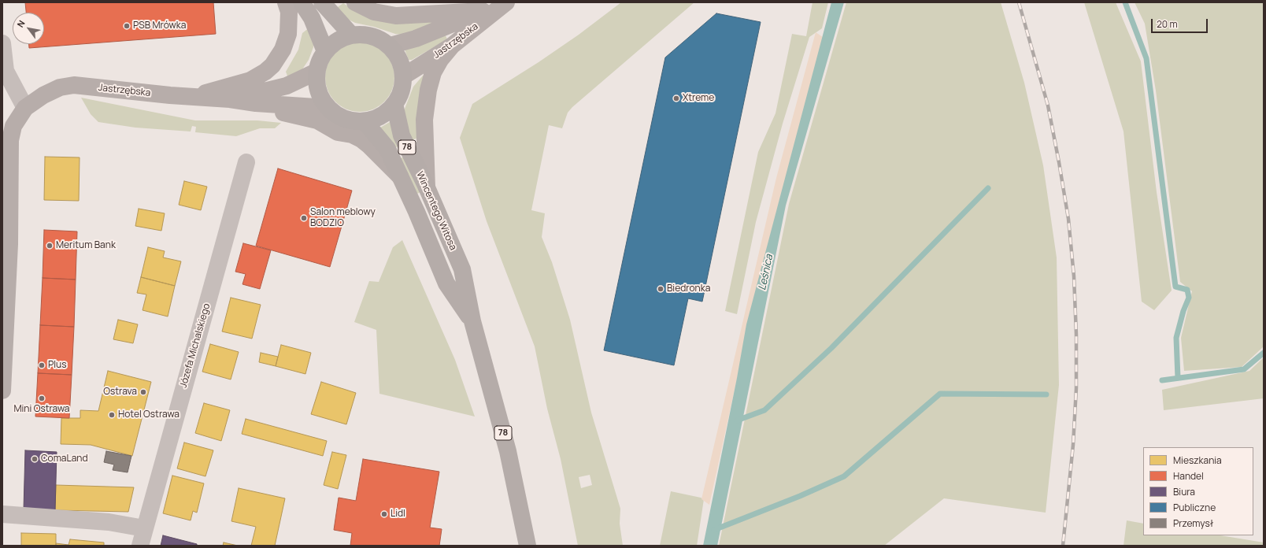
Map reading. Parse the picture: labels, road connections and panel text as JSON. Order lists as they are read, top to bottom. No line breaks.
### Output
{"streets":{"main road":["78","Wincentego Witosa"],"street":["Jastrzębska","Józefa Michalskiego"]},"crossings":[["Jastrzębska","Wincentego Witosa"]],"water":["Leśnica"],"places":["PSB Mrówka","Xtreme","Salon meblowy BODZIO","Meritum Bank","Biedronka","Plus","Ostrava","Mini Ostrawa","Hotel Ostrawa","ComaLand","Lidl"],"legend":["Mieszkania","Handel","Biura","Publiczne","Przemysł"],"scale_bar":"20 m","north":"top left"}
